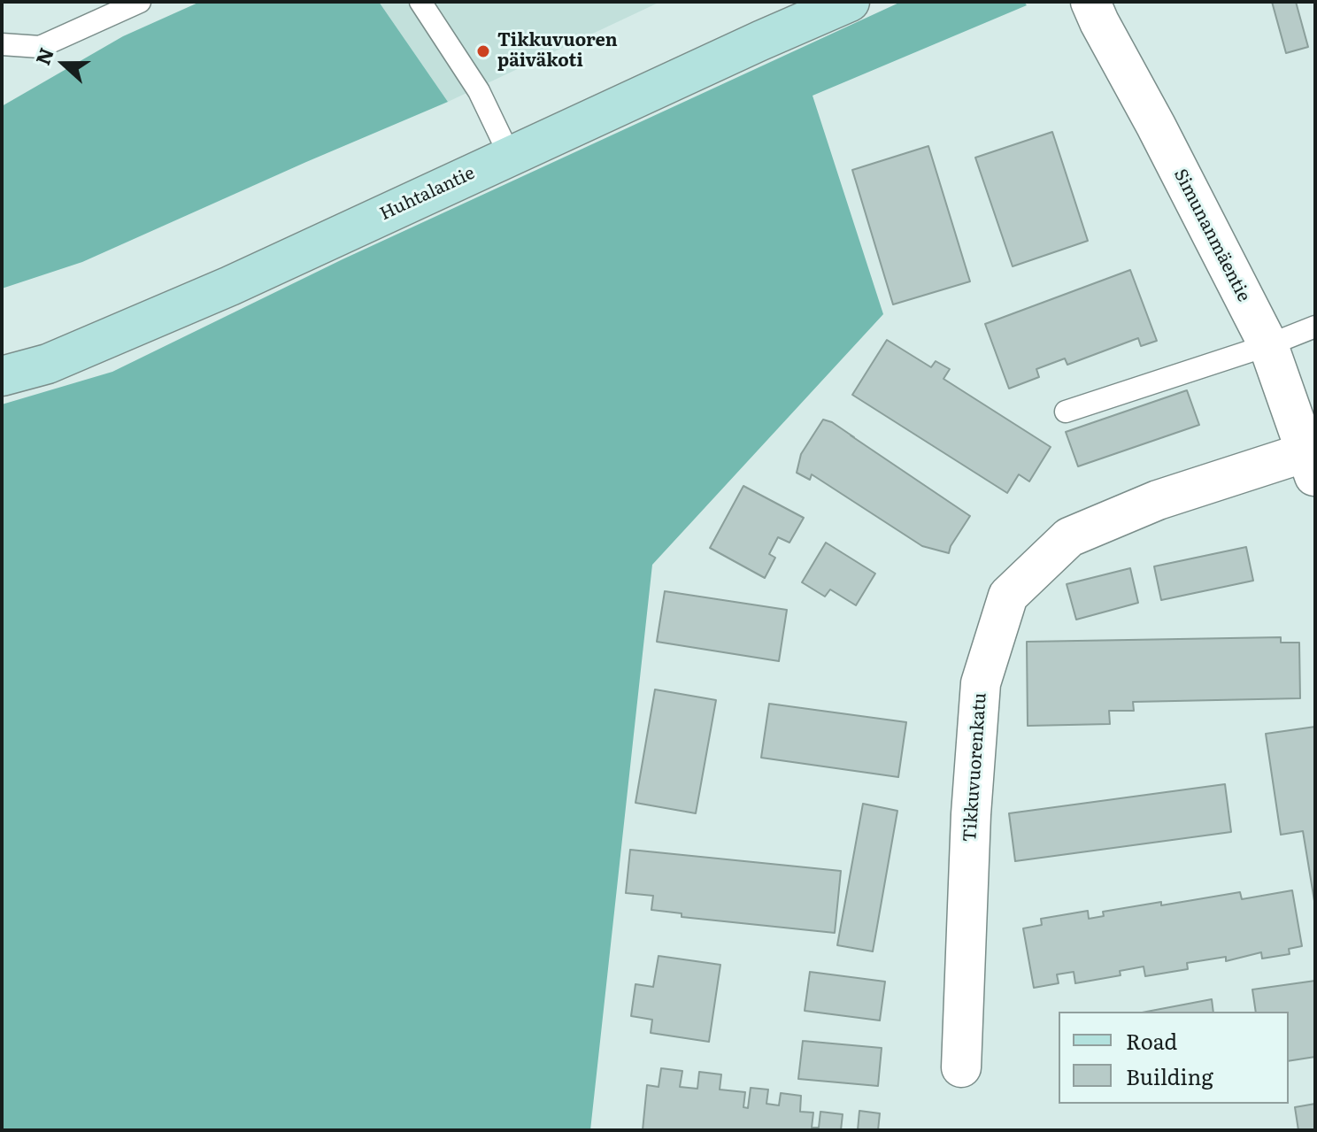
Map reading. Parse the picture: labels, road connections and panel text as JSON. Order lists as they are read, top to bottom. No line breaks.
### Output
{"streets":{"main road":["Huhtalantie"],"street":["Simunanmäentie","Tikkuvuorenkatu"]},"crossings":[["Simunanmäentie","Tikkuvuorenkatu"]],"places":["Tikkuvuoren päiväkoti"],"legend":["Road","Building"],"north":"left"}
